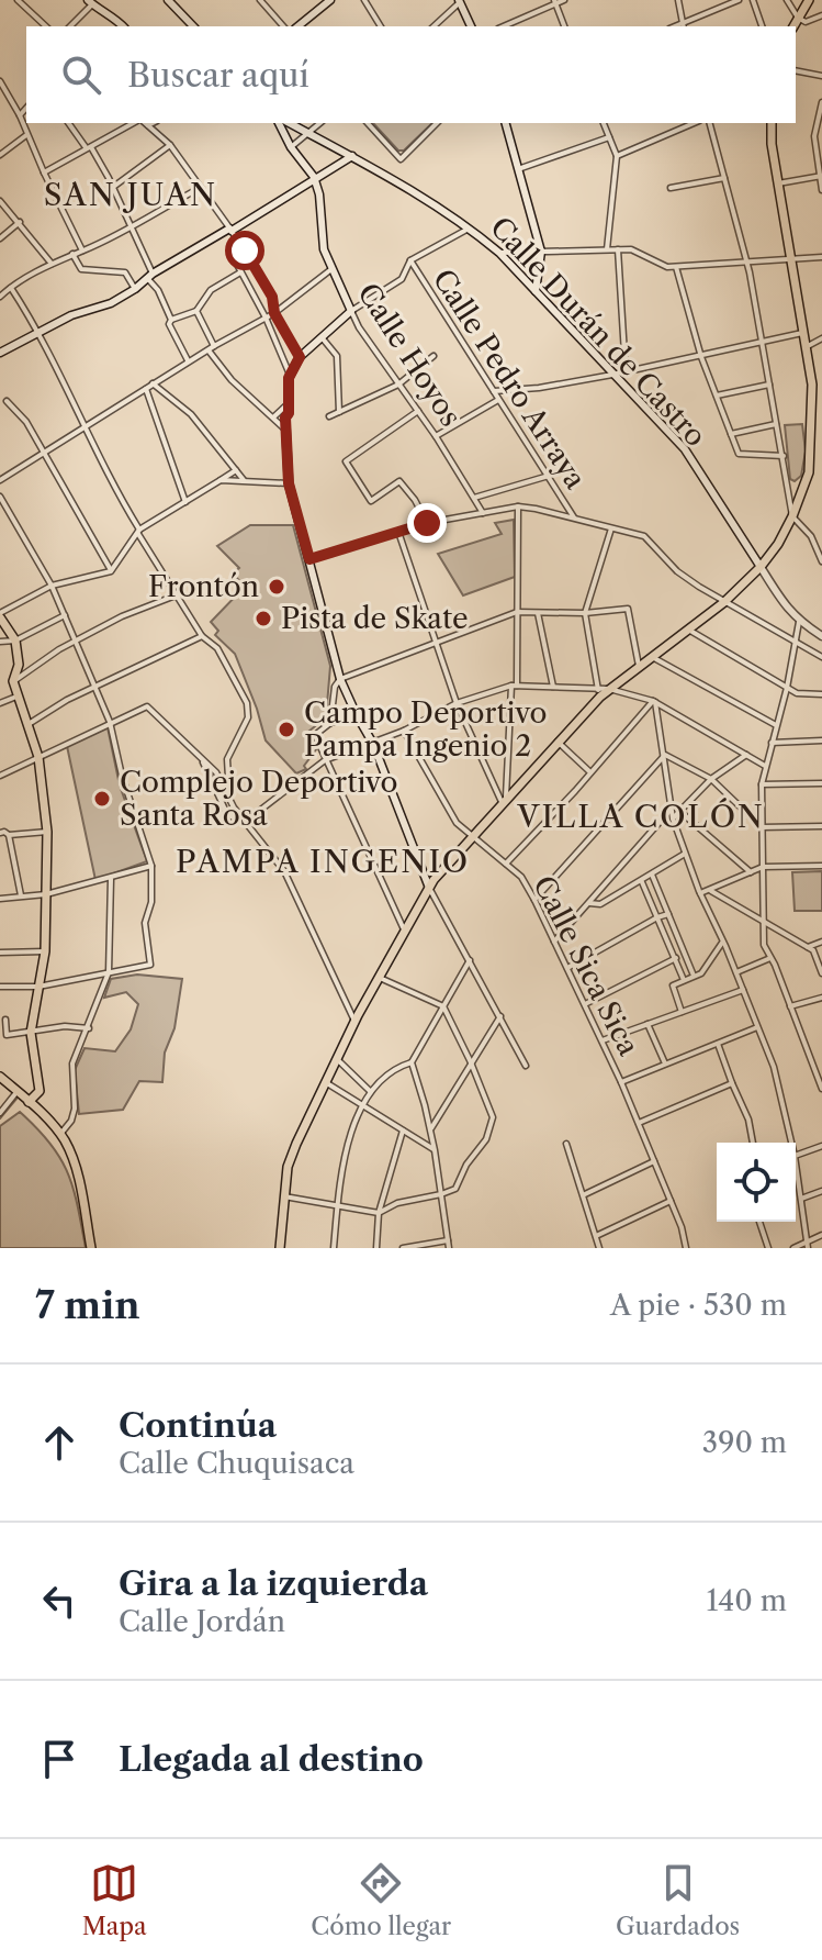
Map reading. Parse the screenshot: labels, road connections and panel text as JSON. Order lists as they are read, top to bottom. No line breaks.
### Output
{"streets":{"main road":["Calle Durán de Castro","Calle Hoyos"],"street":["Calle Pedro Arraya","Calle Sica Sica"]},"districts":["SAN JUAN","VILLA COLÓN","PAMPA INGENIO"],"places":["Frontón","Pista de Skate","Campo Deportivo Pampa Ingenio 2","Complejo Deportivo Santa Rosa"],"page":{"search":"Buscar aquí","heading":["7 min","A pie · 530 m"],"list":[["Continúa","Calle Chuquisaca","390 m"],["Gira a la izquierda","Calle Jordán","140 m"],"Llegada al destino"],"nav":["Mapa","Cómo llegar","Guardados"]}}
